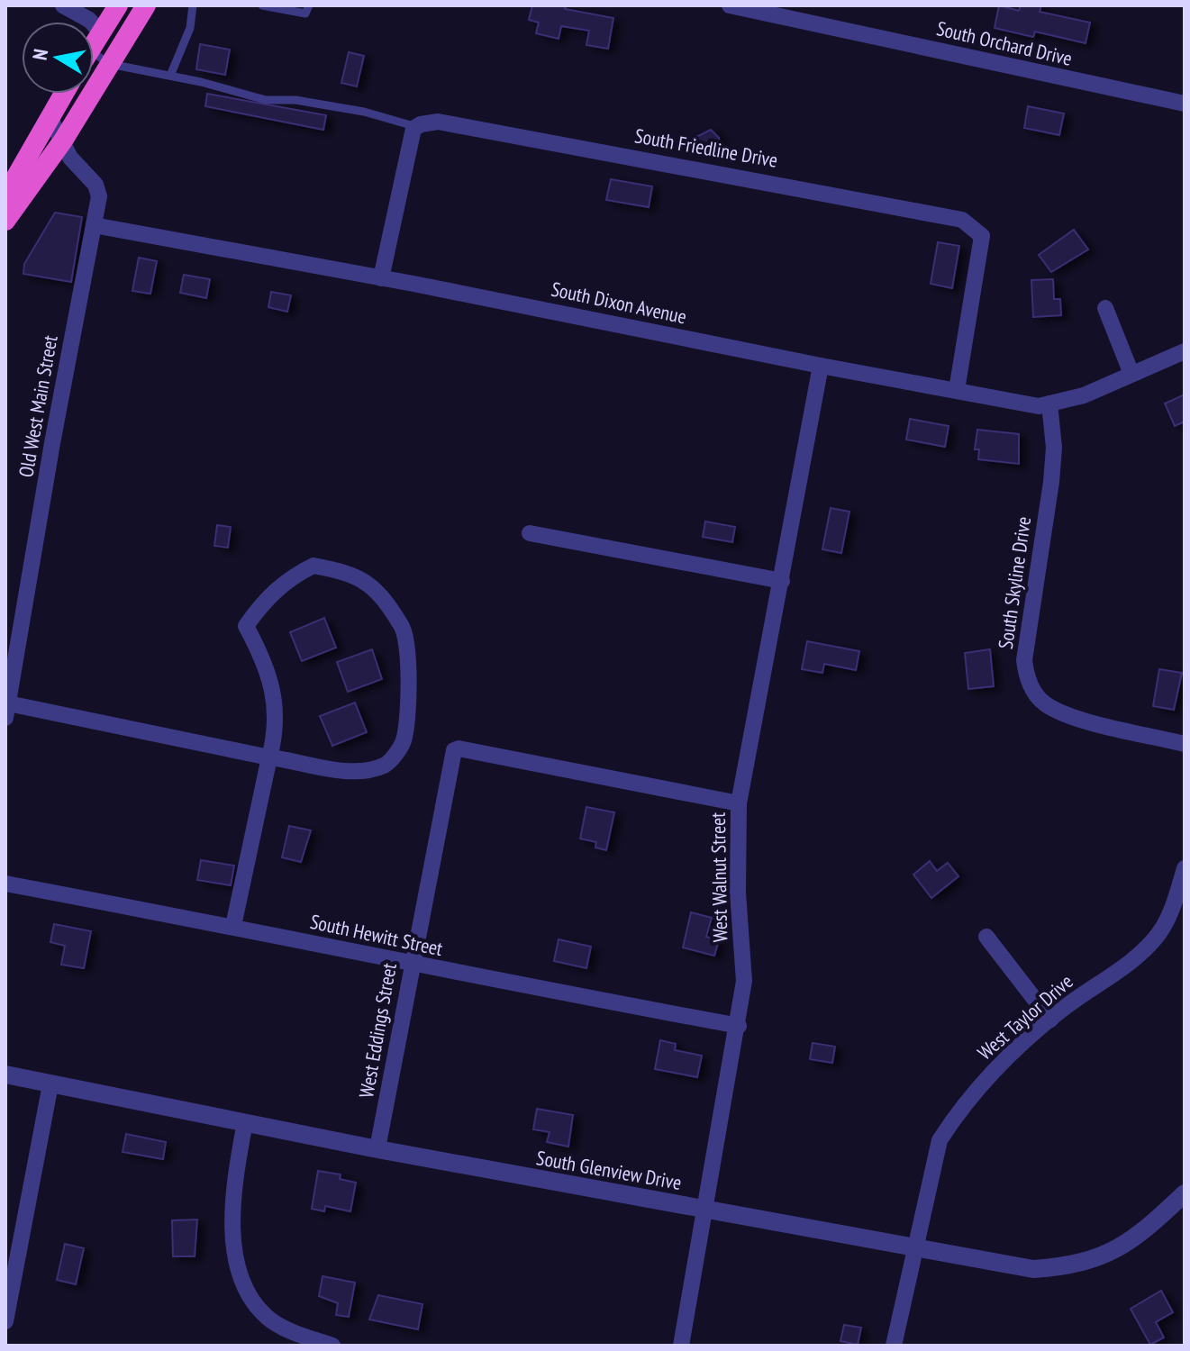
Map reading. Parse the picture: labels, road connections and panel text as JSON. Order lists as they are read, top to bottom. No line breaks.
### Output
{"streets":{"street":["South Orchard Drive","South Friedline Drive","South Dixon Avenue","Old West Main Street","South Skyline Drive","West Walnut Street","South Hewitt Street","West Taylor Drive","West Eddings Street","South Glenview Drive"]},"crossings":[["South Friedline Drive","South Dixon Avenue"],["South Dixon Avenue","Old West Main Street"],["South Dixon Avenue","South Skyline Drive"],["South Dixon Avenue","West Walnut Street"],["West Walnut Street","South Hewitt Street"],["West Walnut Street","West Eddings Street"],["West Walnut Street","South Glenview Drive"],["South Hewitt Street","West Eddings Street"],["West Taylor Drive","South Glenview Drive"],["West Eddings Street","South Glenview Drive"]],"north":"left"}
